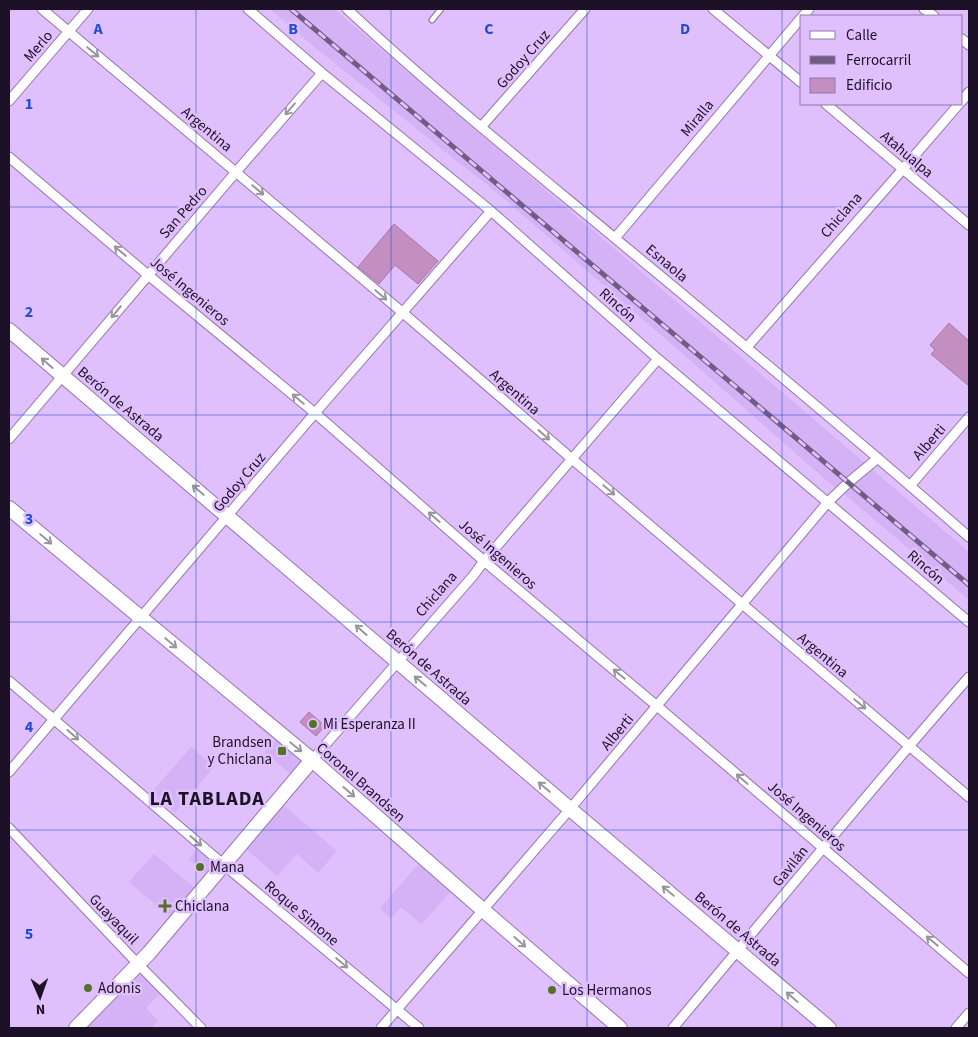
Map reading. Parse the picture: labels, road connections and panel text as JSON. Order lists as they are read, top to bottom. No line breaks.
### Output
{"streets":{"street":["Merlo","Godoy Cruz","Miralla","Argentina","Atahualpa","San Pedro","Chiclana","Esnaola","José Ingenieros","Rincón","Berón de Astrada","Alberti","Coronel Brandsen","Gavilán","Roque Simone","Guayaquil"]},"crossings":[["Merlo","Argentina"],["Godoy Cruz","Argentina"],["Godoy Cruz","Esnaola"],["Godoy Cruz","José Ingenieros"],["Godoy Cruz","Rincón"],["Godoy Cruz","Berón de Astrada"],["Godoy Cruz","Coronel Brandsen"],["Godoy Cruz","Roque Simone"],["Miralla","Esnaola"],["Argentina","San Pedro"],["Argentina","Chiclana"],["Argentina","Alberti"],["Argentina","Gavilán"],["Atahualpa","Chiclana"],["San Pedro","José Ingenieros"],["San Pedro","Rincón"],["San Pedro","Berón de Astrada"],["Chiclana","Esnaola"],["Chiclana","José Ingenieros"],["Chiclana","Rincón"],["Chiclana","Berón de Astrada"],["Chiclana","Coronel Brandsen"],["Chiclana","Roque Simone"],["Chiclana","Guayaquil"],["Esnaola","Alberti"],["José Ingenieros","Alberti"],["José Ingenieros","Gavilán"],["Rincón","Alberti"],["Berón de Astrada","Alberti"],["Berón de Astrada","Gavilán"],["Alberti","Coronel Brandsen"],["Alberti","Roque Simone"]],"one_way":["Argentina","San Pedro","José Ingenieros","Berón de Astrada","Coronel Brandsen","Roque Simone"],"districts":["LA TABLADA"],"places":{"other":["Mi Esperanza II","Mana","Adonis","Los Hermanos"],"transit":["Brandsen y Chiclana"],"health":["Chiclana"]},"legend":["Calle","Ferrocarril","Edificio"],"north":"bottom","grid":{"columns":["A","B","C","D"],"rows":["1","2","3","4","5"]}}
